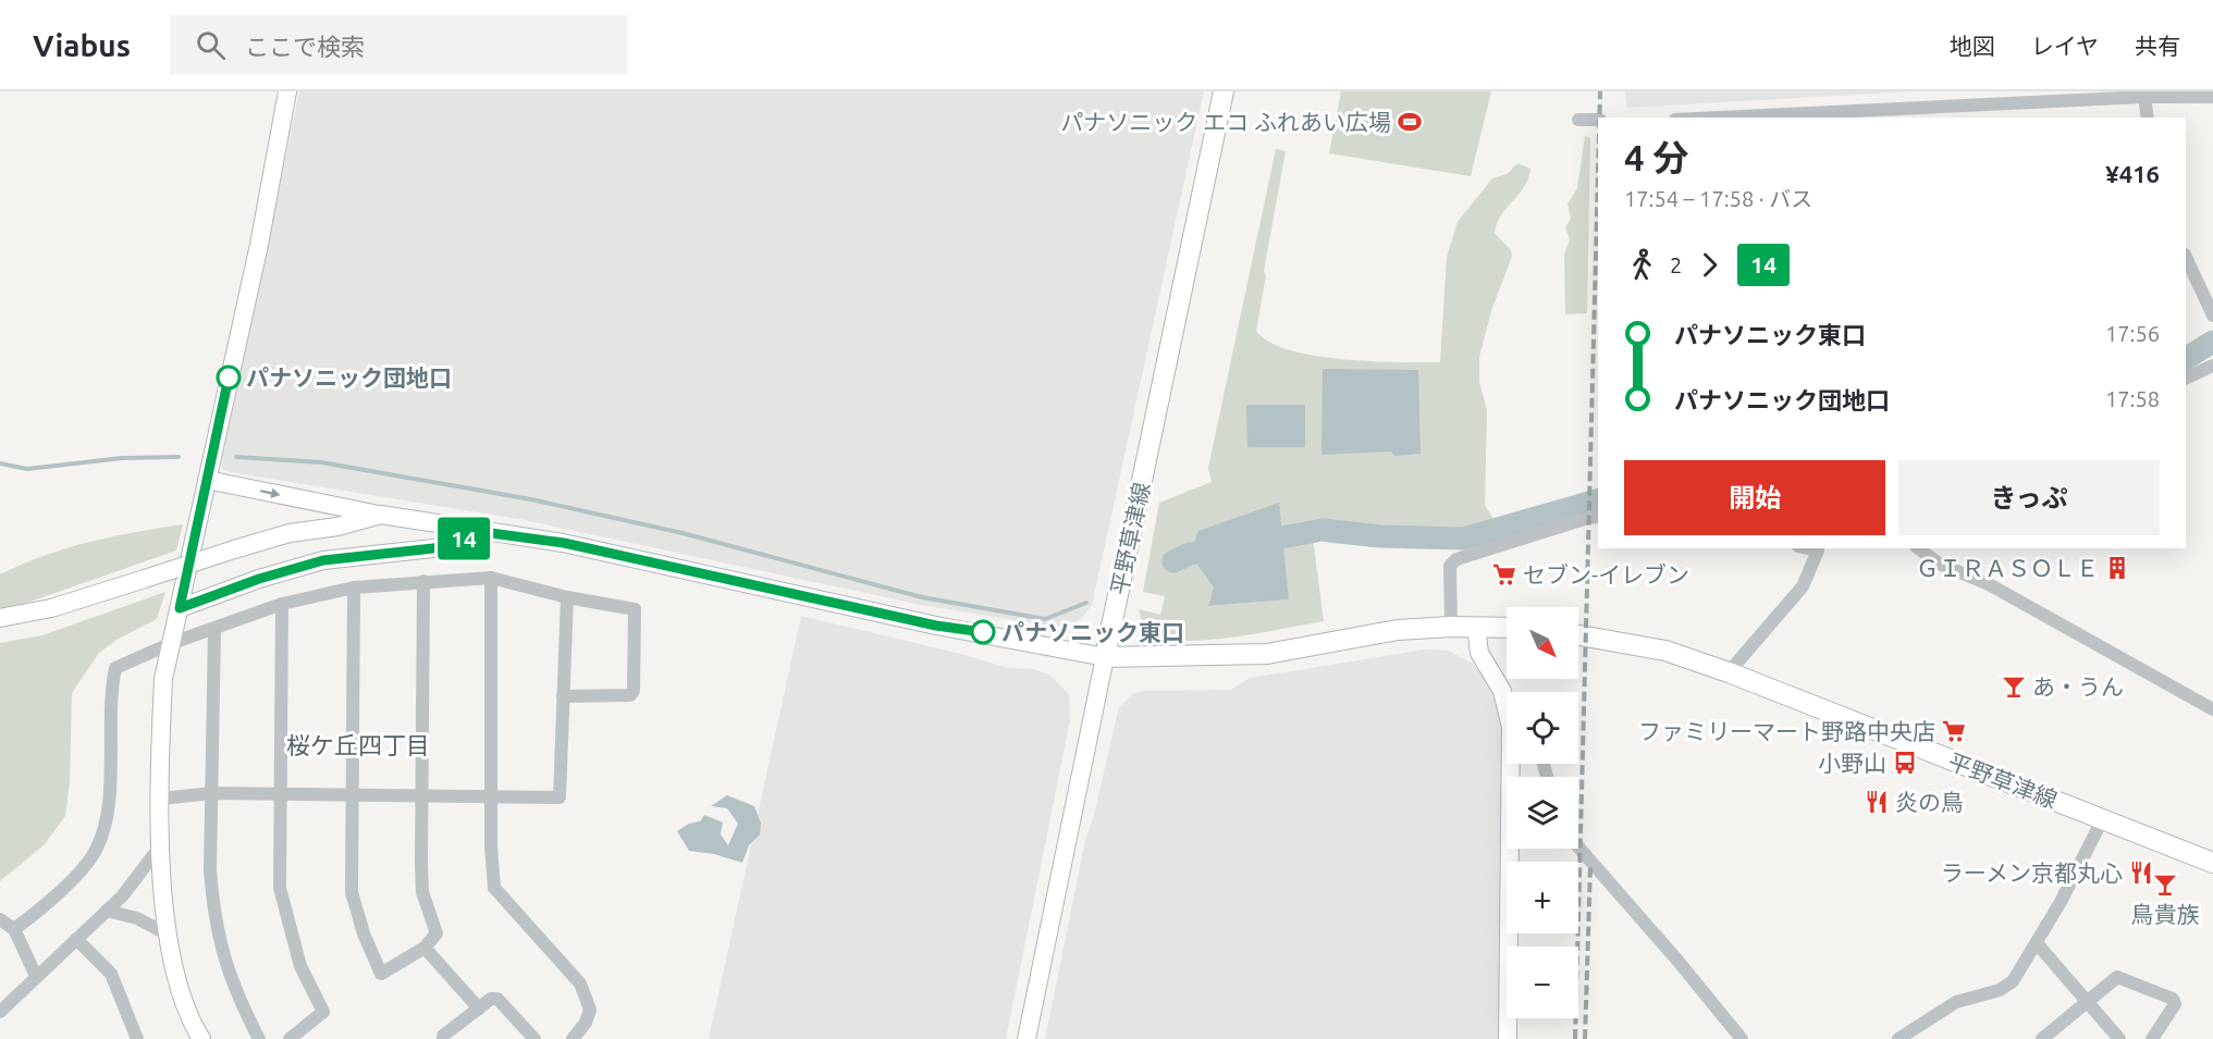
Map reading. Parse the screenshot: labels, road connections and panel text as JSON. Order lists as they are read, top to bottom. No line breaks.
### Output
{"streets":{"main road":["平野草津線"]},"districts":["桜ケ丘四丁目"],"places":{"sports":["パナソニック エコ ふれあい広場"],"other":["パナソニック団地口","パナソニック東口"],"building":["ＧＩＲＡＳＯＬＥ"],"supermarket":["セブン-イレブン","ファミリーマート野路中央店"],"bar":["あ・うん","鳥貴族"],"bus stop":["小野山"],"restaurant":["炎の鳥","ラーメン京都丸心"]},"lines":["bus line 14"],"north":"bottom right","page":{"header":"Viabus","search":"ここで検索","nav":["地図","レイヤ","共有"],"on_map":"14","heading":["4 分","17:54 – 17:58 · バス","¥416"],"legs":["2","14"],"list":[{"name":"パナソニック東口","value":"17:56"},{"name":"パナソニック団地口","value":"17:58"}],"buttons":["開始","きっぷ"],"map_buttons":["+","−"]}}
